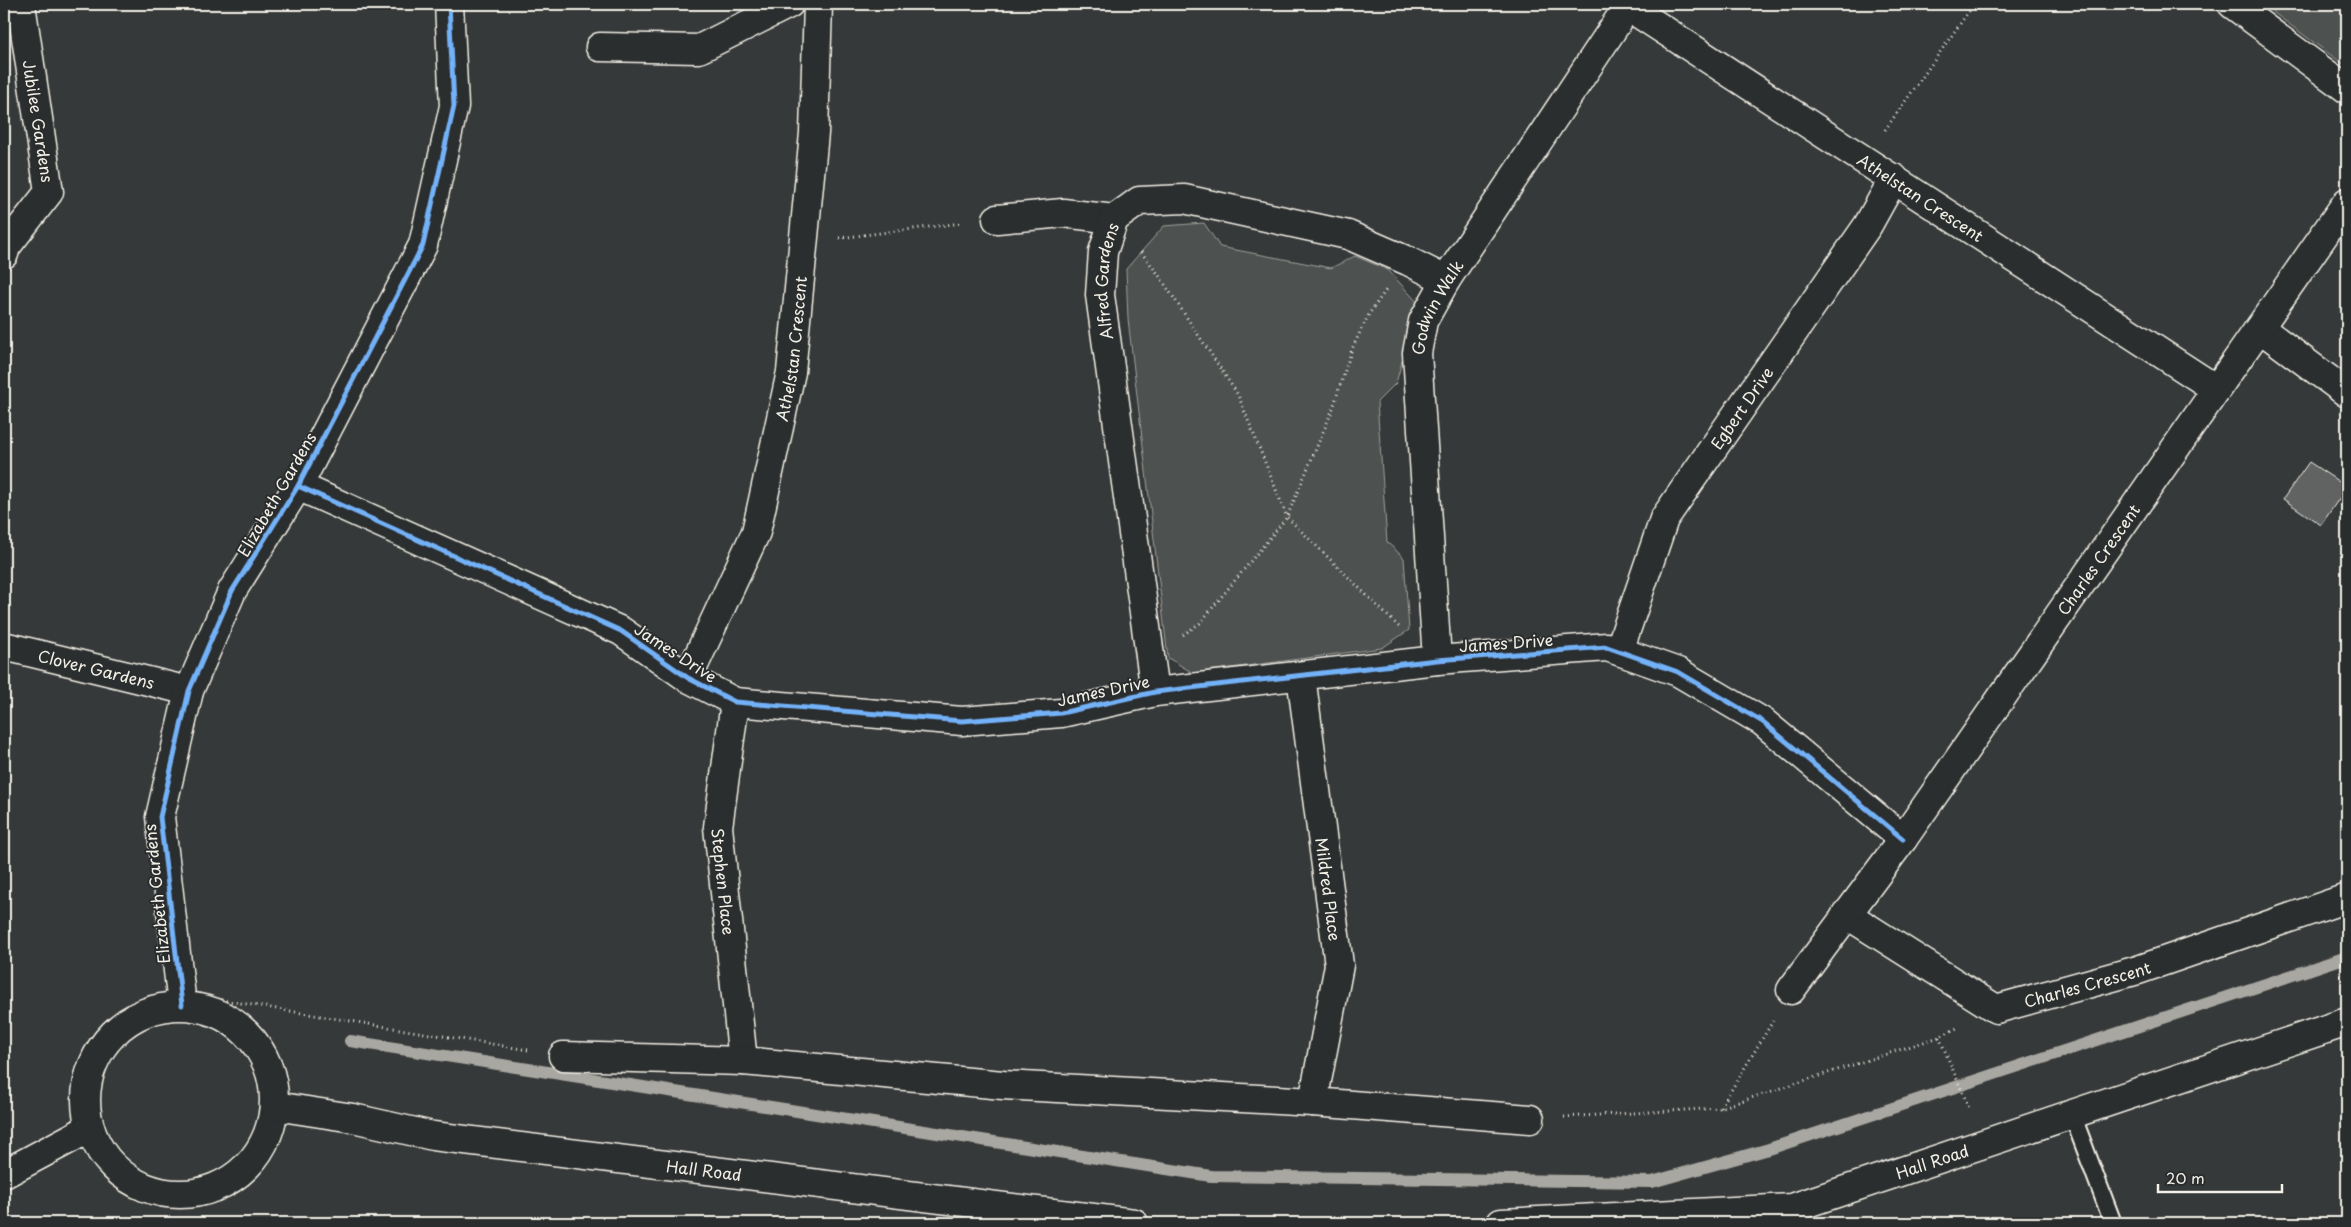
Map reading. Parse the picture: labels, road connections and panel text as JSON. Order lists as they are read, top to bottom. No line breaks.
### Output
{"streets":{"street":["Jubilee Gardens","Athelstan Crescent","Alfred Gardens","Godwin Walk","Egbert Drive","Elizabeth Gardens","Charles Crescent","James Drive","Clover Gardens","Stephen Place","Mildred Place","Hall Road"]},"crossings":[["Athelstan Crescent","Godwin Walk"],["Athelstan Crescent","Egbert Drive"],["Athelstan Crescent","Charles Crescent"],["Athelstan Crescent","James Drive"],["Alfred Gardens","Godwin Walk"],["Alfred Gardens","James Drive"],["Godwin Walk","James Drive"],["Egbert Drive","James Drive"],["Elizabeth Gardens","James Drive"],["Elizabeth Gardens","Clover Gardens"],["Charles Crescent","James Drive"],["James Drive","Stephen Place"],["James Drive","Mildred Place"]],"scale_bar":"20 m"}
